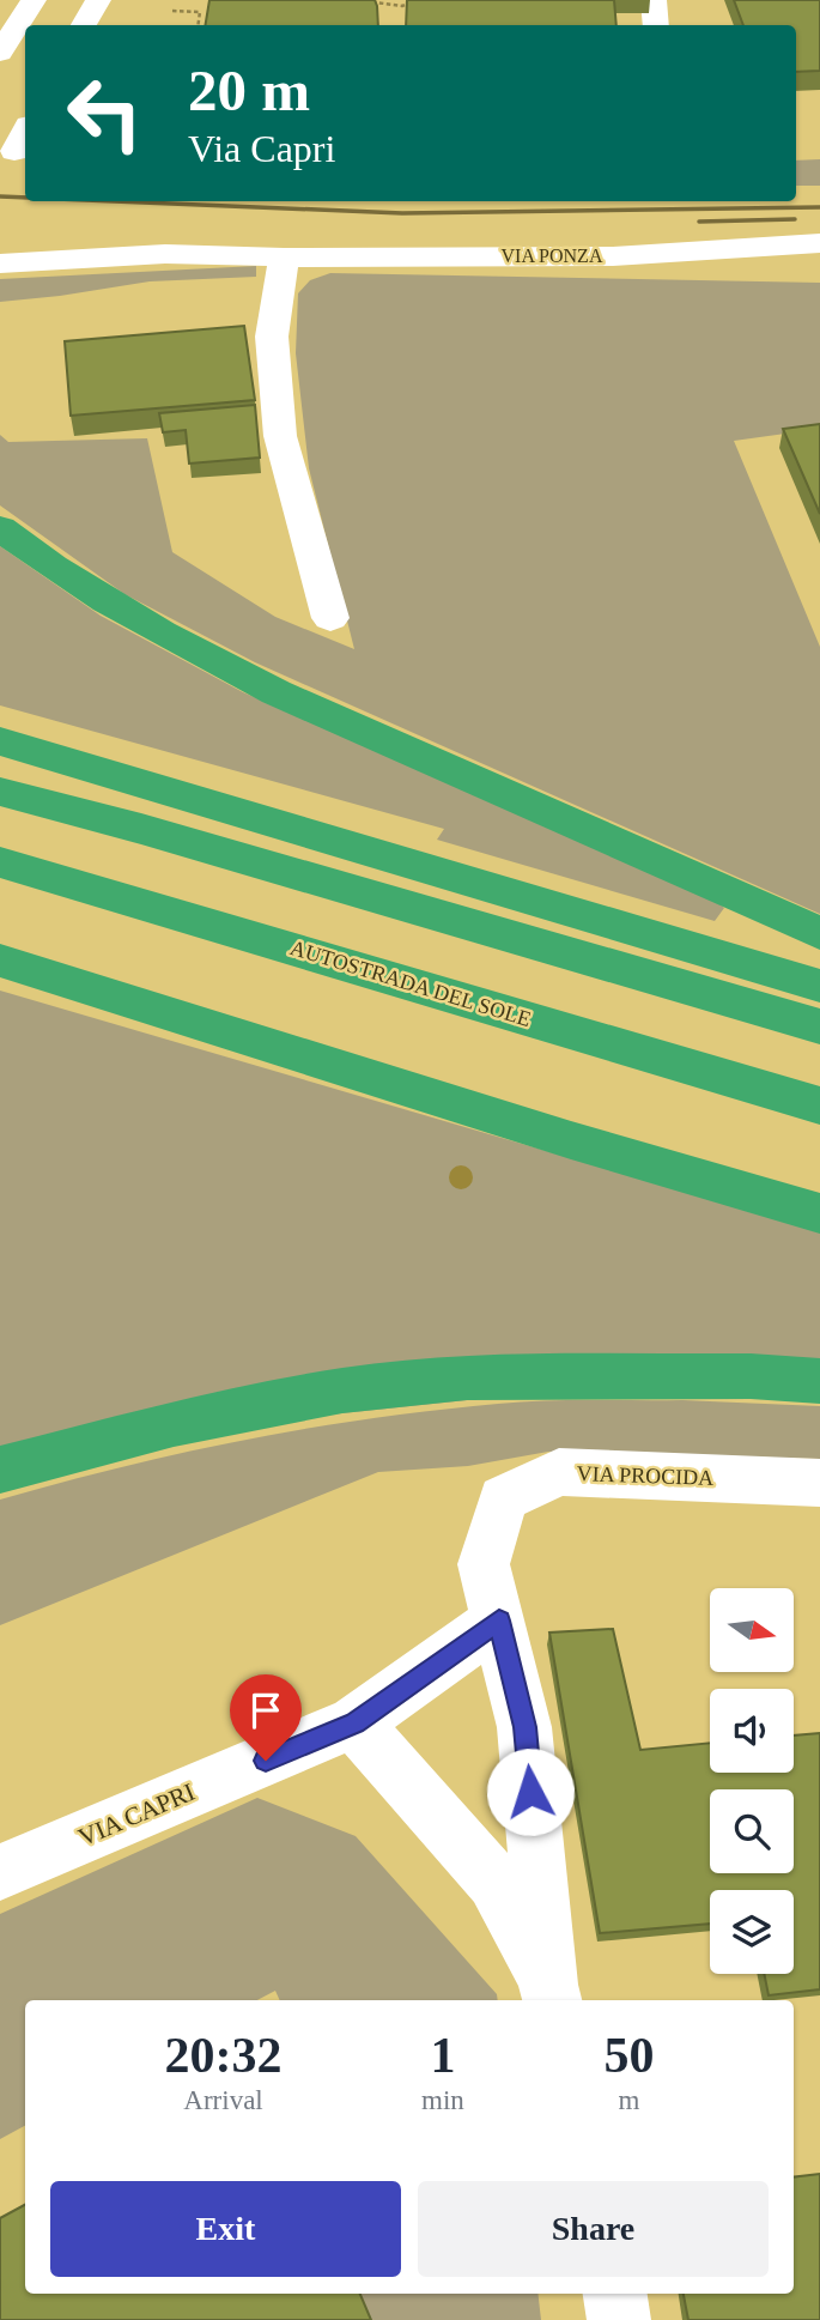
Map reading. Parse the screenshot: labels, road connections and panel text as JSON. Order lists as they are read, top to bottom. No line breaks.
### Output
{"streets":{"highway":["AUTOSTRADA DEL SOLE"],"street":["VIA PONZA","VIA PROCIDA","VIA CAPRI"]},"crossings":[["VIA PROCIDA","VIA CAPRI"]],"north":"right","page":{"turn":["20 m","Via Capri"],"eta":["20:32","Arrival","1","min","50","m"],"buttons":["Exit","Share"]}}
